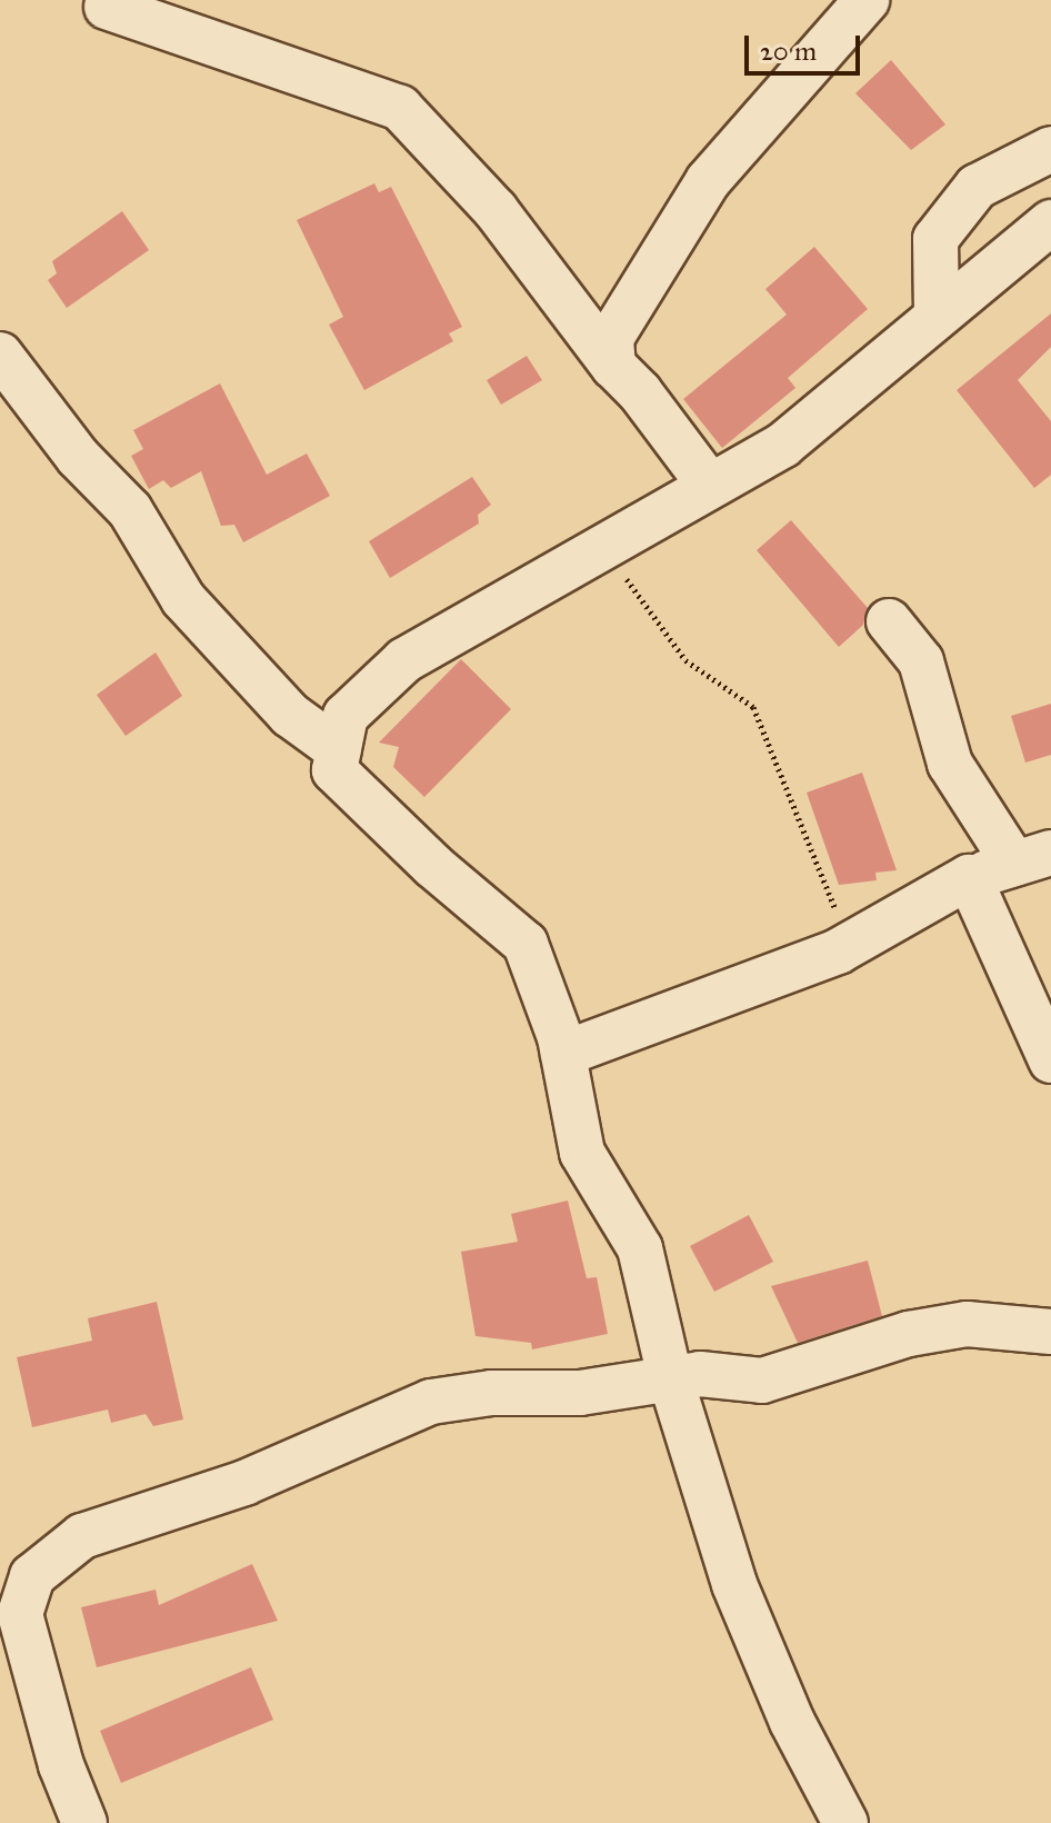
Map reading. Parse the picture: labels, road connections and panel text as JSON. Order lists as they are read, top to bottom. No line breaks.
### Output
{"scale_bar":"20 m"}
